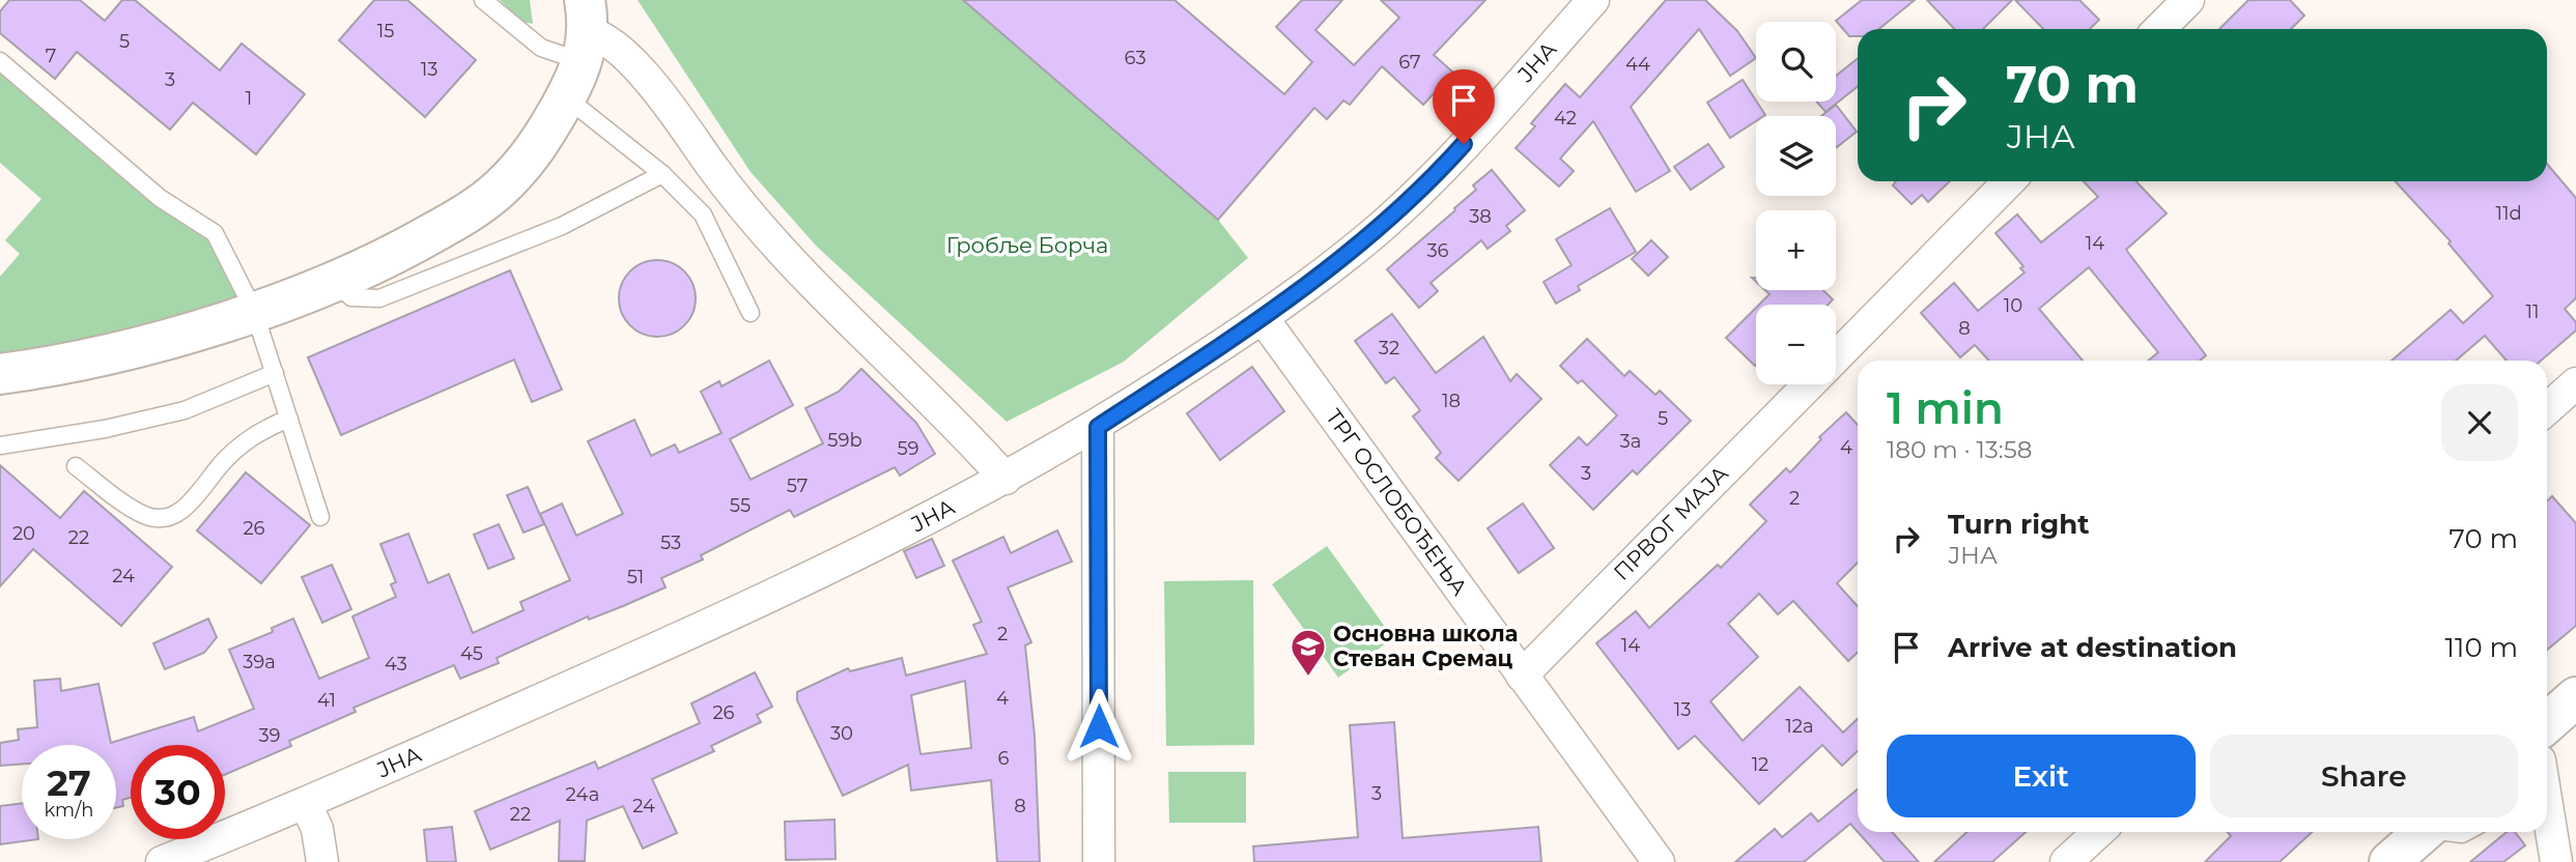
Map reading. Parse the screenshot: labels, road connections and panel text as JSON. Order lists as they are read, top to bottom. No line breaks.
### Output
{"streets":{"street":["ЈНА","ТРГ ОСЛОБОЂЕЊА","ПРВОГ МАЈА"]},"crossings":[["ЈНА","ТРГ ОСЛОБОЂЕЊА"],["ТРГ ОСЛОБОЂЕЊА","ПРВОГ МАЈА"]],"parks":["Гробље Борча"],"places":{"school or university":["Основна школа Стеван Сремац"]},"house_numbers":["15","5","7","63","67","44","13","3","1","42","11d","38","14","36","10","11","8","32","18","5","59b","3a","4","59","3","57","2","55","26","20","22","53","24","51","2","14","45","39a","43","4","41","13","26","12a","30","39","6","12","3","24a","24","8","22"],"page":{"map_buttons":["+","−"],"turn":["70 m","ЈНА"],"heading":["1 min","180 m · 13:58"],"list":[{"name":"Turn right","note":"ЈНА","value":"70 m"},{"name":"Arrive at destination","value":"110 m"}],"buttons":["Exit","Share"],"speed":"27 km/h","limit":"30"}}
